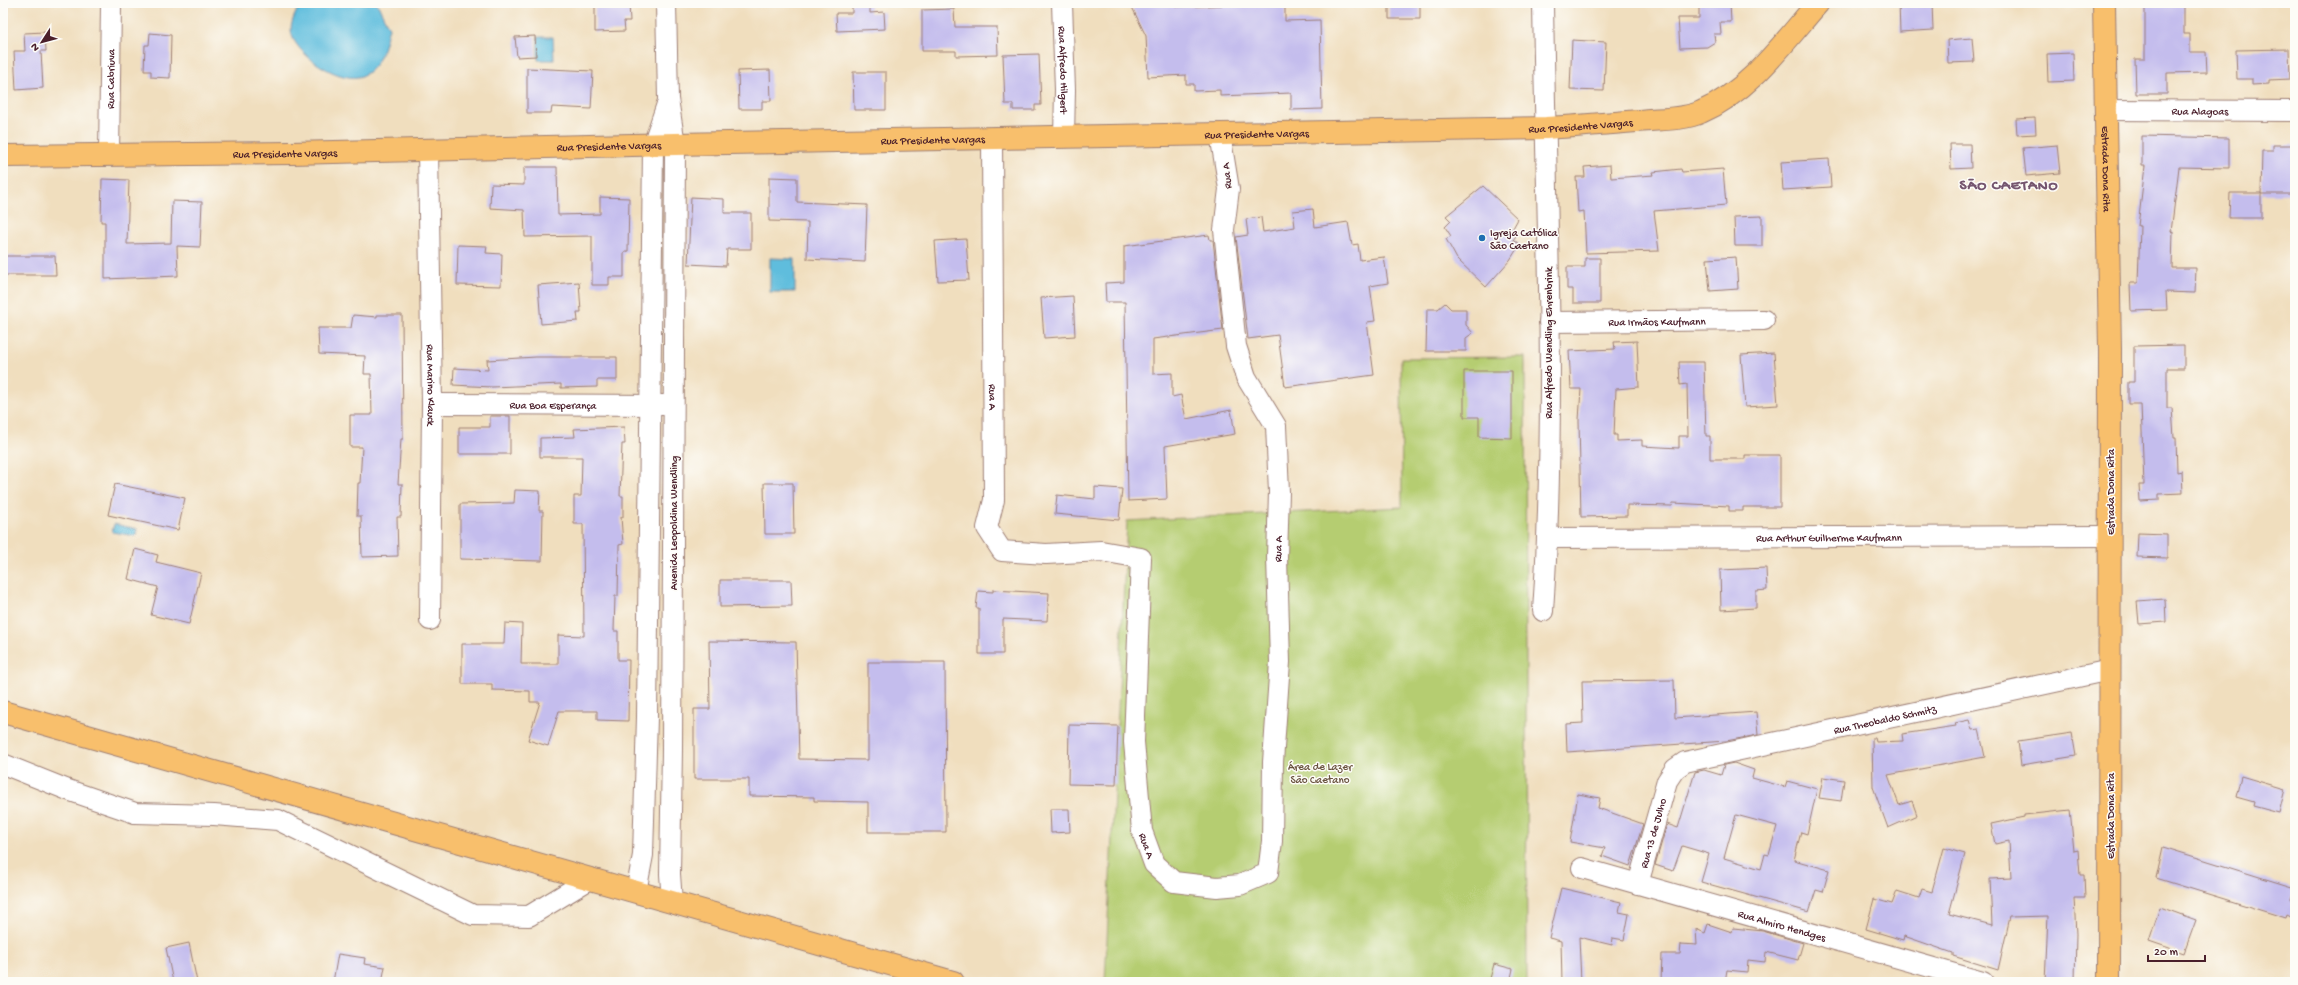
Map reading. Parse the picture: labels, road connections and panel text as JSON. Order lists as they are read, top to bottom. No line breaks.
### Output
{"streets":{"main road":["Rua Presidente Vargas","Estrada Dona Rita"],"street":["Rua Alfredo Hilgert","Rua Cabriuva","Rua Alagoas","Rua A","Rua Irmãos Kaufmann","Rua Alfredo Wendling Ehrenbrink","Rua Marino Klauck","Rua Boa Esperança","Avenida Leopoldina Wendling","Rua Arthur Guilherme Kaufmann","Rua Theobaldo Schmitz","Rua 13 de Julho","Rua Almiro Hendges"]},"crossings":[["Rua Alfredo Hilgert","Rua Presidente Vargas"],["Rua Cabriuva","Rua Presidente Vargas"],["Rua Alagoas","Estrada Dona Rita"],["Rua Presidente Vargas","Rua A"],["Rua Presidente Vargas","Rua Alfredo Wendling Ehrenbrink"],["Rua Presidente Vargas","Rua Marino Klauck"],["Rua Presidente Vargas","Avenida Leopoldina Wendling"],["Estrada Dona Rita","Rua Arthur Guilherme Kaufmann"],["Estrada Dona Rita","Rua Theobaldo Schmitz"],["Rua Irmãos Kaufmann","Rua Alfredo Wendling Ehrenbrink"],["Rua Alfredo Wendling Ehrenbrink","Rua Arthur Guilherme Kaufmann"],["Rua Marino Klauck","Rua Boa Esperança"],["Rua Boa Esperança","Avenida Leopoldina Wendling"],["Rua Theobaldo Schmitz","Rua 13 de Julho"],["Rua 13 de Julho","Rua Almiro Hendges"]],"districts":["SÃO CAETANO"],"parks":["Área de Lazer São Caetano"],"places":["Igreja Católica São Caetano"],"scale_bar":"20 m","north":"bottom left"}
